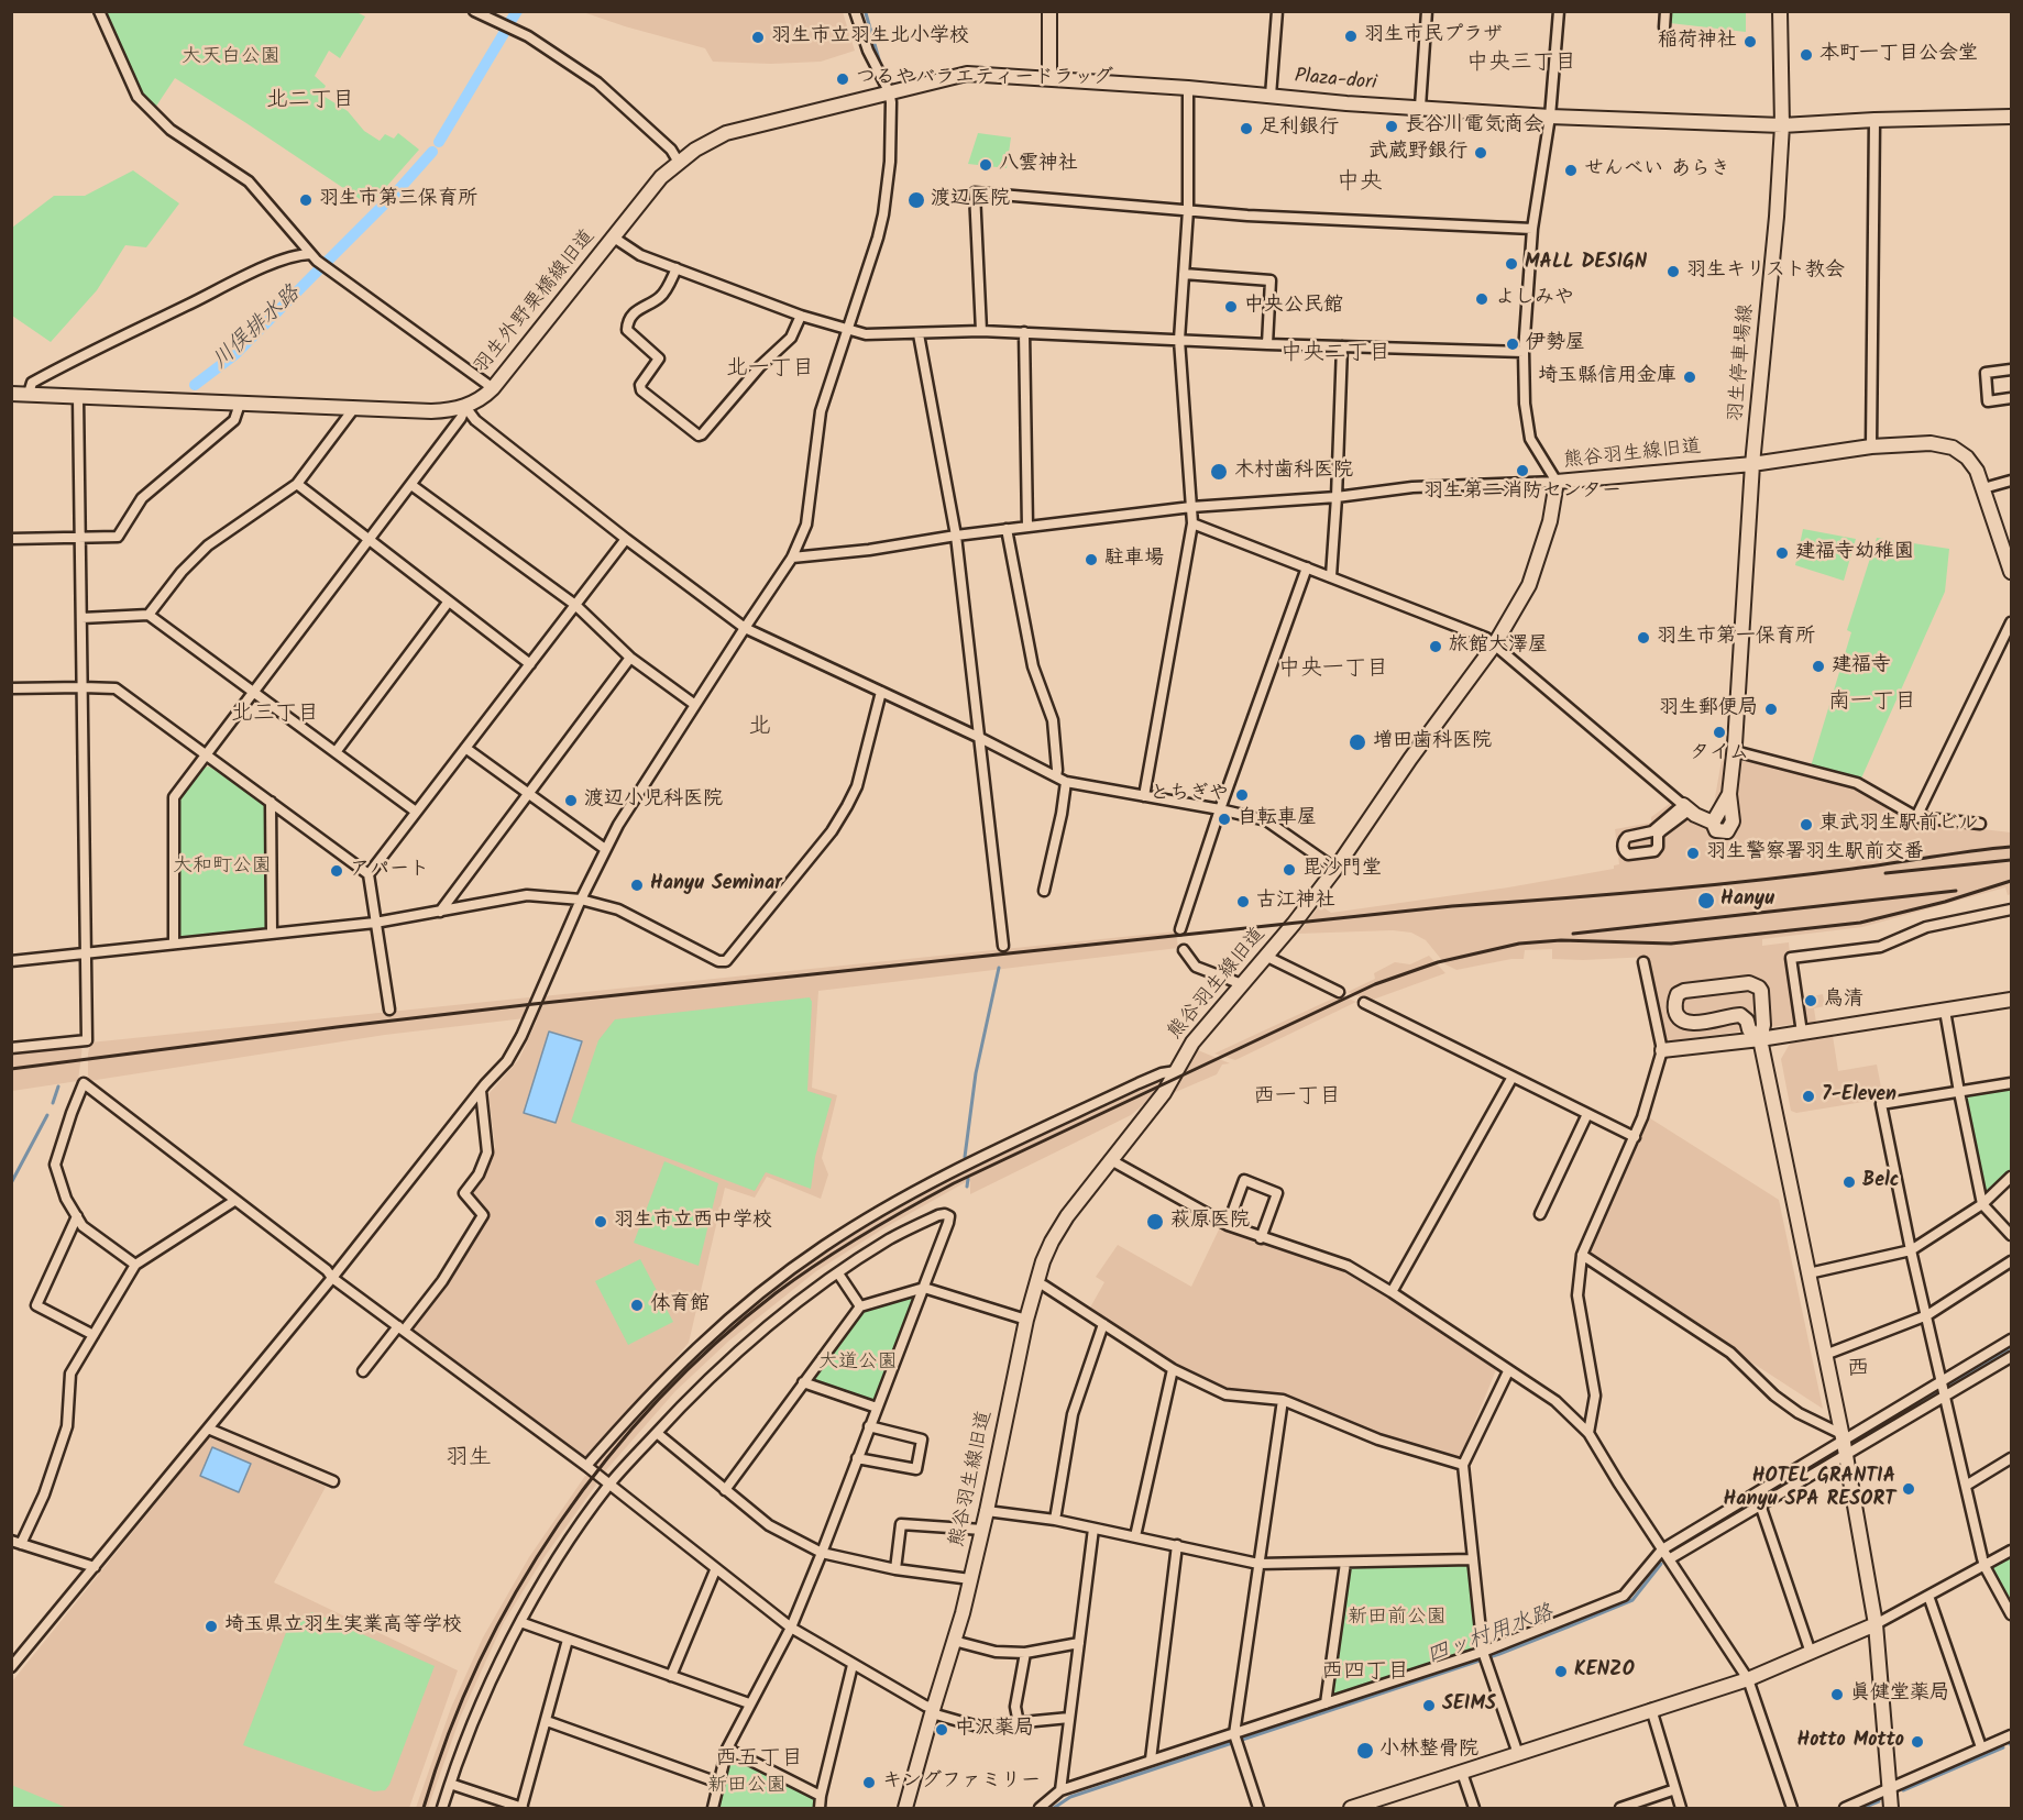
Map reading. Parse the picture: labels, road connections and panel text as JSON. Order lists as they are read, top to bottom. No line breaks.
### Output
{"streets":{"street":["Plaza-dori","羽生外野栗橋線旧道","羽生停車場線","熊谷羽生線旧道"]},"crossings":[["Plaza-dori","羽生外野栗橋線旧道"],["Plaza-dori","羽生停車場線"],["羽生停車場線","熊谷羽生線旧道"]],"districts":["中央三丁目","北二丁目","中央","中央二丁目","北一丁目","中央一丁目","南一丁目","北三丁目","北","西一丁目","西","羽生","西四丁目","西五丁目"],"water":["川俣排水路","四ッ村用水路"],"parks":["大天白公園","大和町公園","大道公園","新田前公園","新田公園"],"places":["羽生市民プラザ","羽生市立羽生北小学校","稲荷神社","本町一丁目公会堂","つるやバラエティードラッグ","長谷川電気商会","足利銀行","武蔵野銀行","八雲神社","せんべい あらき","羽生市第三保育所","渡辺医院","MALL DESIGN","羽生キリスト教会","よしみや","中央公民館","伊勢屋","埼玉縣信用金庫","羽生第二消防センター","木村歯科医院","建福寺幼稚園","駐車場","羽生市第一保育所","旅館大澤屋","建福寺","羽生郵便局","タイム","増田歯科医院","とちぎや","渡辺小児科医院","自転車屋","東武羽生駅前ビル","羽生警察署羽生駅前交番","毘沙門堂","アパート","Hanyu Seminar","Hanyu","古江神社","鳥清","7-Eleven","Belc","羽生市立西中学校","萩原医院","体育館","HOTEL GRANTIA Hanyu SPA RESORT","埼玉県立羽生実業高等学校","KENZO","眞健堂薬局","SEIMS","中沢薬局","Hotto Motto","小林整骨院","キングファミリー"]}
